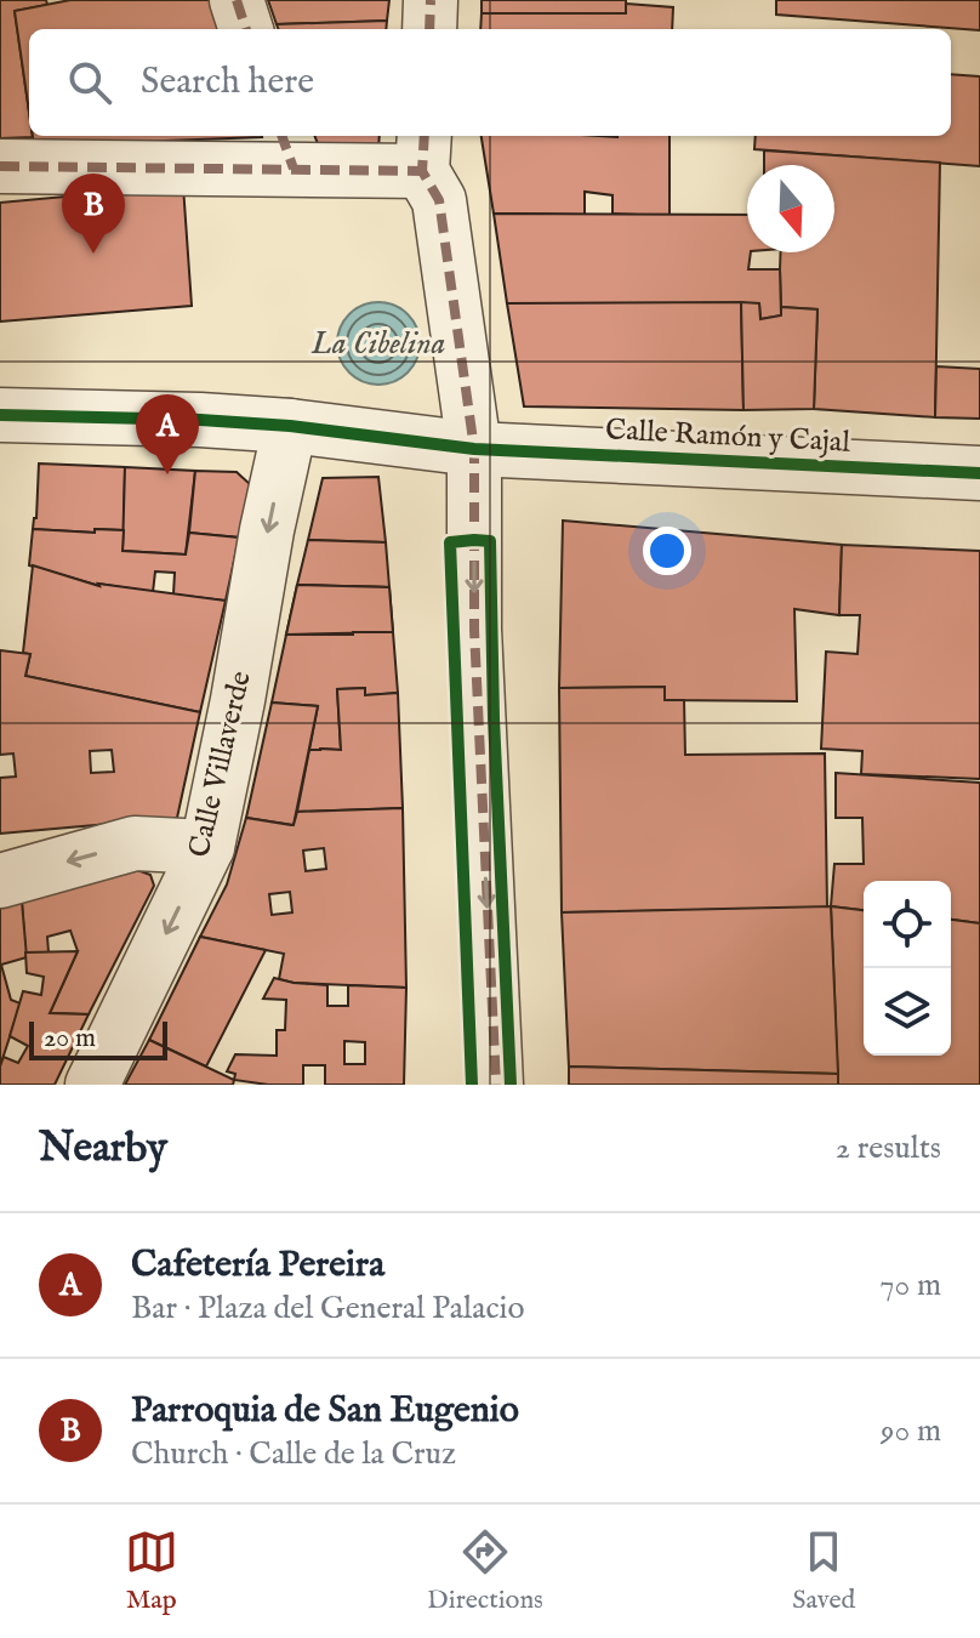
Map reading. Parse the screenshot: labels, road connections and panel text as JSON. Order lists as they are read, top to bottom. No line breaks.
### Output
{"streets":{"street":["Calle Ramón y Cajal","Calle Villaverde"]},"crossings":[["Calle Ramón y Cajal","Calle Villaverde"]],"water":["La Cibelina"],"scale_bar":"20 m","north":"bottom","page":{"search":"Search here","pins":["B","A"],"scale":"20 m","heading":["Nearby","2 results"],"list":[{"mark":"A","name":"Cafetería Pereira","note":"Bar · Plaza del General Palacio","value":"70 m"},{"mark":"B","name":"Parroquia de San Eugenio","note":"Church · Calle de la Cruz","value":"90 m"}],"nav":["Map","Directions","Saved"]}}
